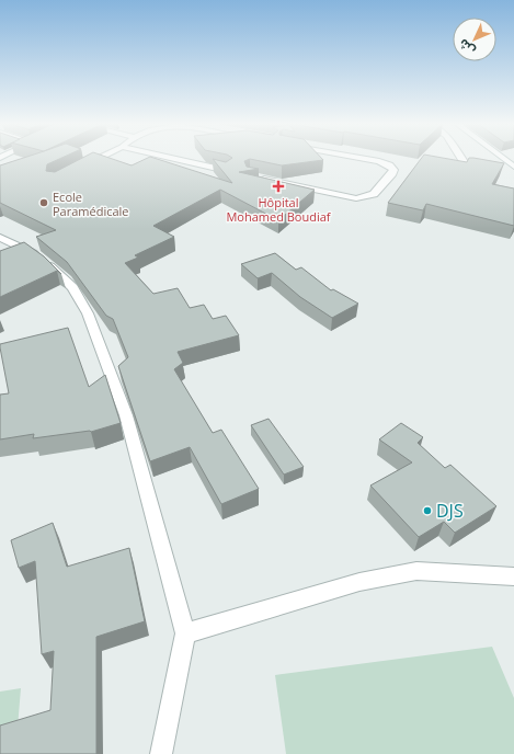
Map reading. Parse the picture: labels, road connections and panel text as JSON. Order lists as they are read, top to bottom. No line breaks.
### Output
{"places":{"health":["Hôpital Mohamed Boudiaf"],"other":["Ecole Paramédicale","DJS"]},"north":"bottom left"}
